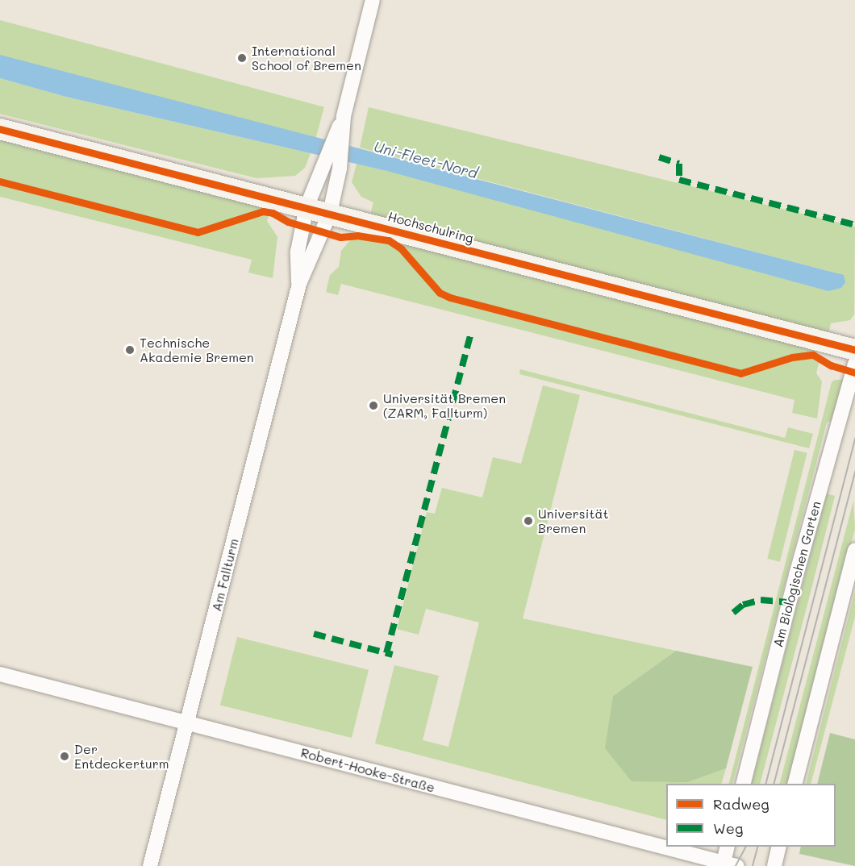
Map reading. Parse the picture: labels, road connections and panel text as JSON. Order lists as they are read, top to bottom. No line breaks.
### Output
{"streets":{"street":["Hochschulring","Am Biologischen Garten","Am Fallturm","Robert-Hooke-Straße"]},"crossings":[["Hochschulring","Am Fallturm"],["Am Fallturm","Robert-Hooke-Straße"]],"water":["Uni-Fleet-Nord"],"places":["International School of Bremen","Technische Akademie Bremen","Universität Bremen (ZARM, Fallturm)","Universität Bremen","Der Entdeckerturm"],"legend":["Radweg","Weg"]}
